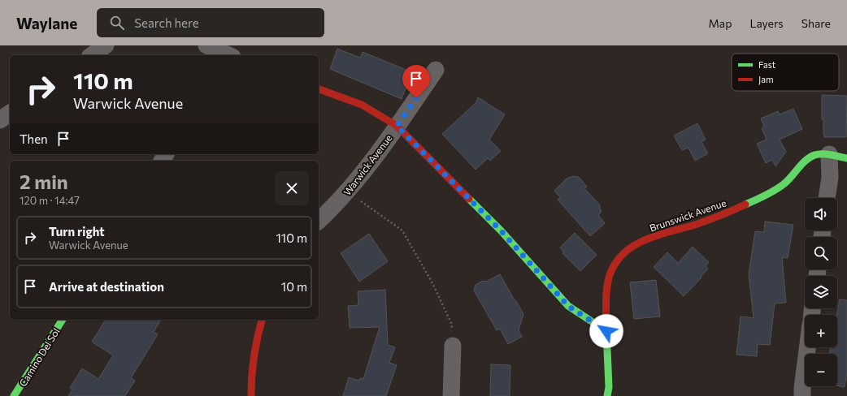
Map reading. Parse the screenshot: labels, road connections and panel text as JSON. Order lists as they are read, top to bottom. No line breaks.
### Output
{"streets":{"street":["Warwick Avenue","Brunswick Avenue","Camino Del Sol"]},"legend":["Fast","Jam"],"page":{"header":"Waylane","search":"Search here","nav":["Map","Layers","Share"],"turn":["110 m","Warwick Avenue"],"then":"Then","heading":["2 min","120 m · 14:47"],"map_buttons":["+","−"],"list":[{"name":"Turn right","note":"Warwick Avenue","value":"110 m"},{"name":"Arrive at destination","value":"10 m"}]}}
